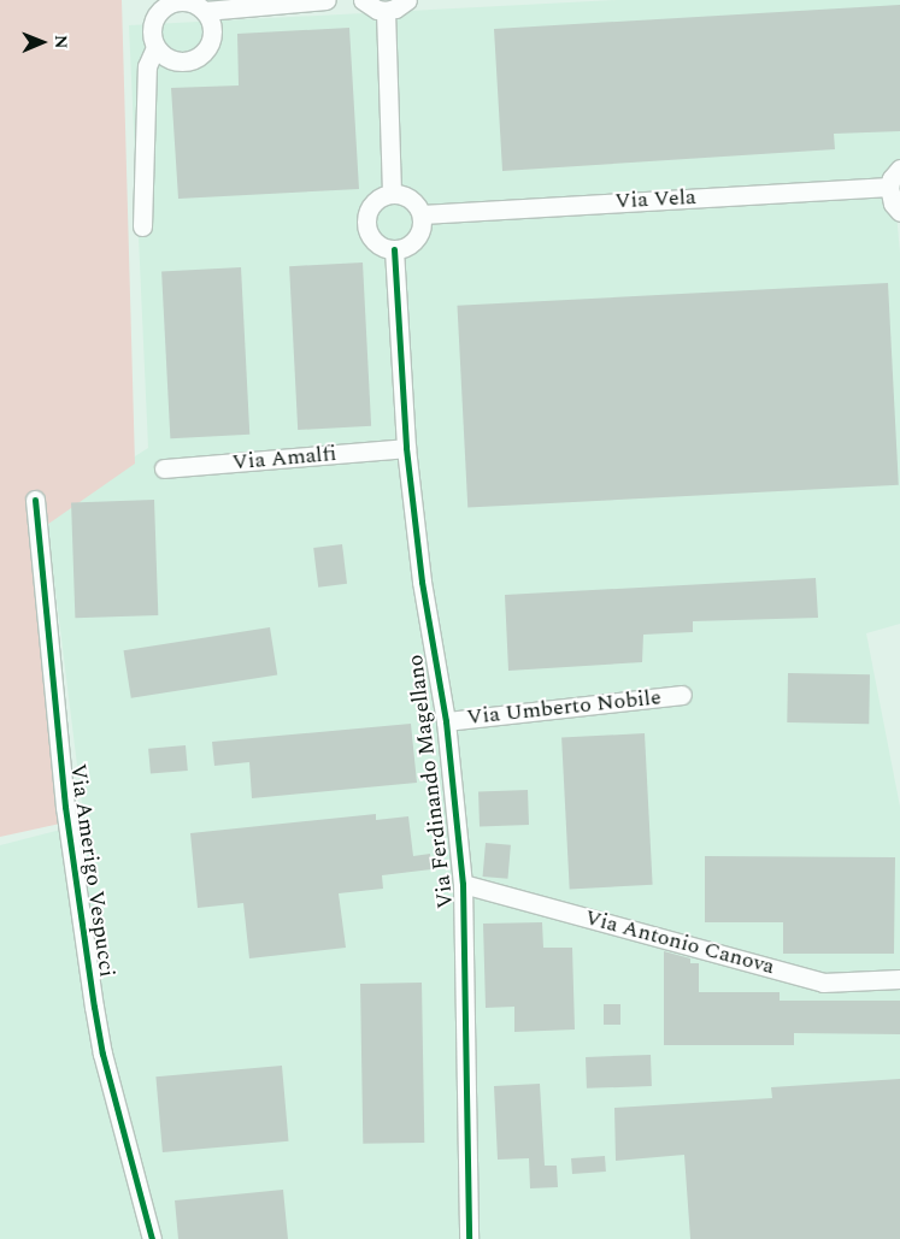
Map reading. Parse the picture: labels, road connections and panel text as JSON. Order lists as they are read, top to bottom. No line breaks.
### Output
{"streets":{"street":["Via Vela","Via Amalfi","Via Umberto Nobile","Via Ferdinando Magellano","Via Amerigo Vespucci","Via Antonio Canova"]},"crossings":[["Via Vela","Via Ferdinando Magellano"],["Via Amalfi","Via Ferdinando Magellano"],["Via Umberto Nobile","Via Ferdinando Magellano"],["Via Ferdinando Magellano","Via Antonio Canova"]],"north":"right"}
